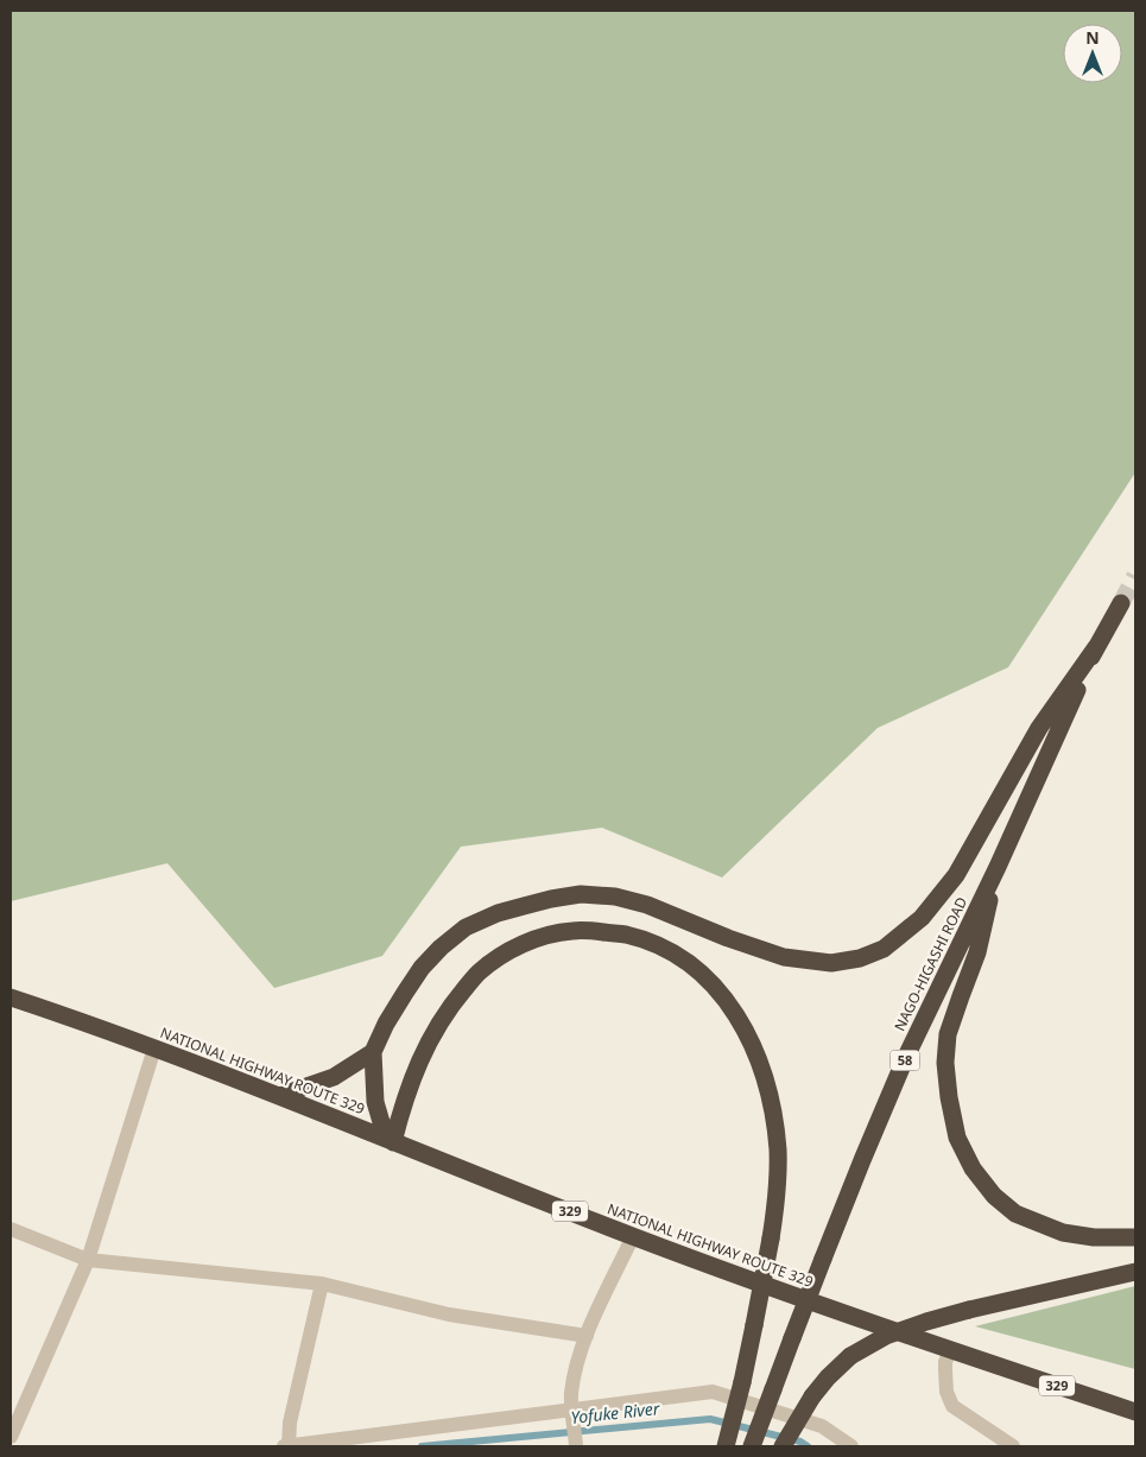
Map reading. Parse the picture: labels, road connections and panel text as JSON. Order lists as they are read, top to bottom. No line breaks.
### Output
{"streets":{"highway":["NAGO-HIGASHI ROAD","58","NATIONAL HIGHWAY ROUTE 329","329"]},"water":["Yofuke River"],"north":"top"}
